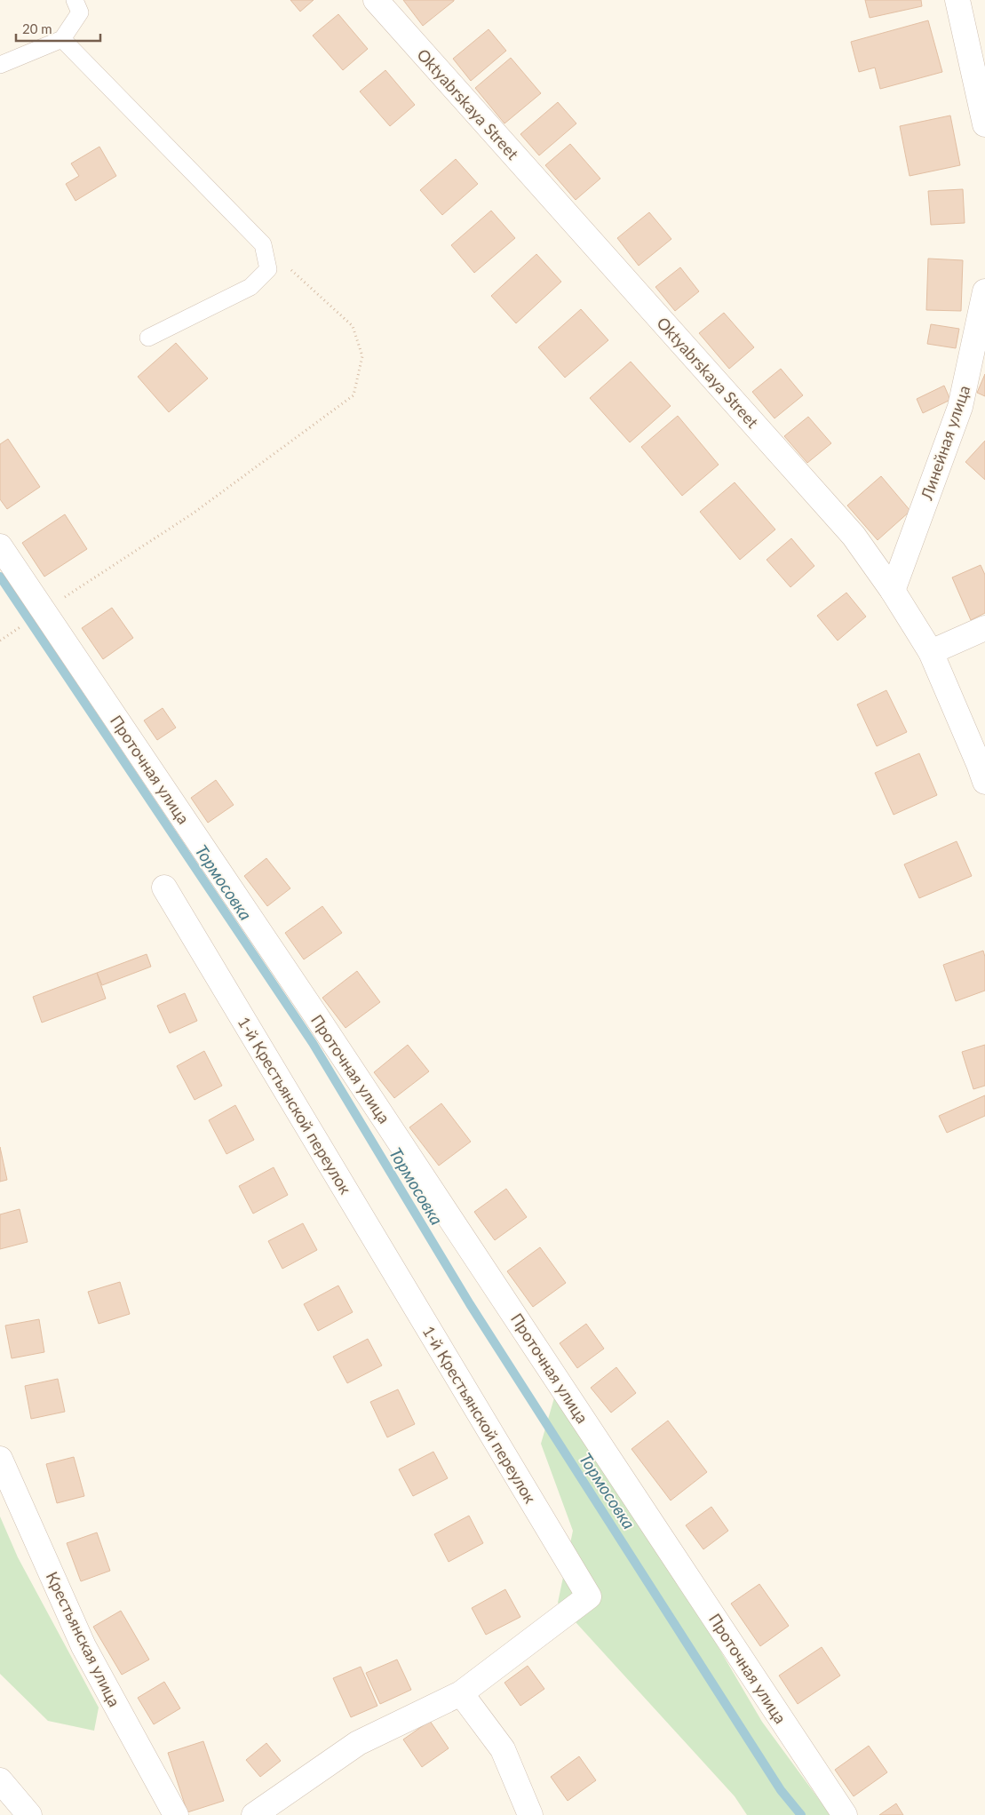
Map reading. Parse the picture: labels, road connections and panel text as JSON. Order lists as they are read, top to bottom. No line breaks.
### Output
{"streets":{"street":["Oktyabrskaya Street","Линейная улица","Проточная улица","1-й Крестьянской переулок","Крестьянская улица"]},"crossings":[["Oktyabrskaya Street","Линейная улица"]],"water":["Тормосовка"],"scale_bar":"20 m"}
